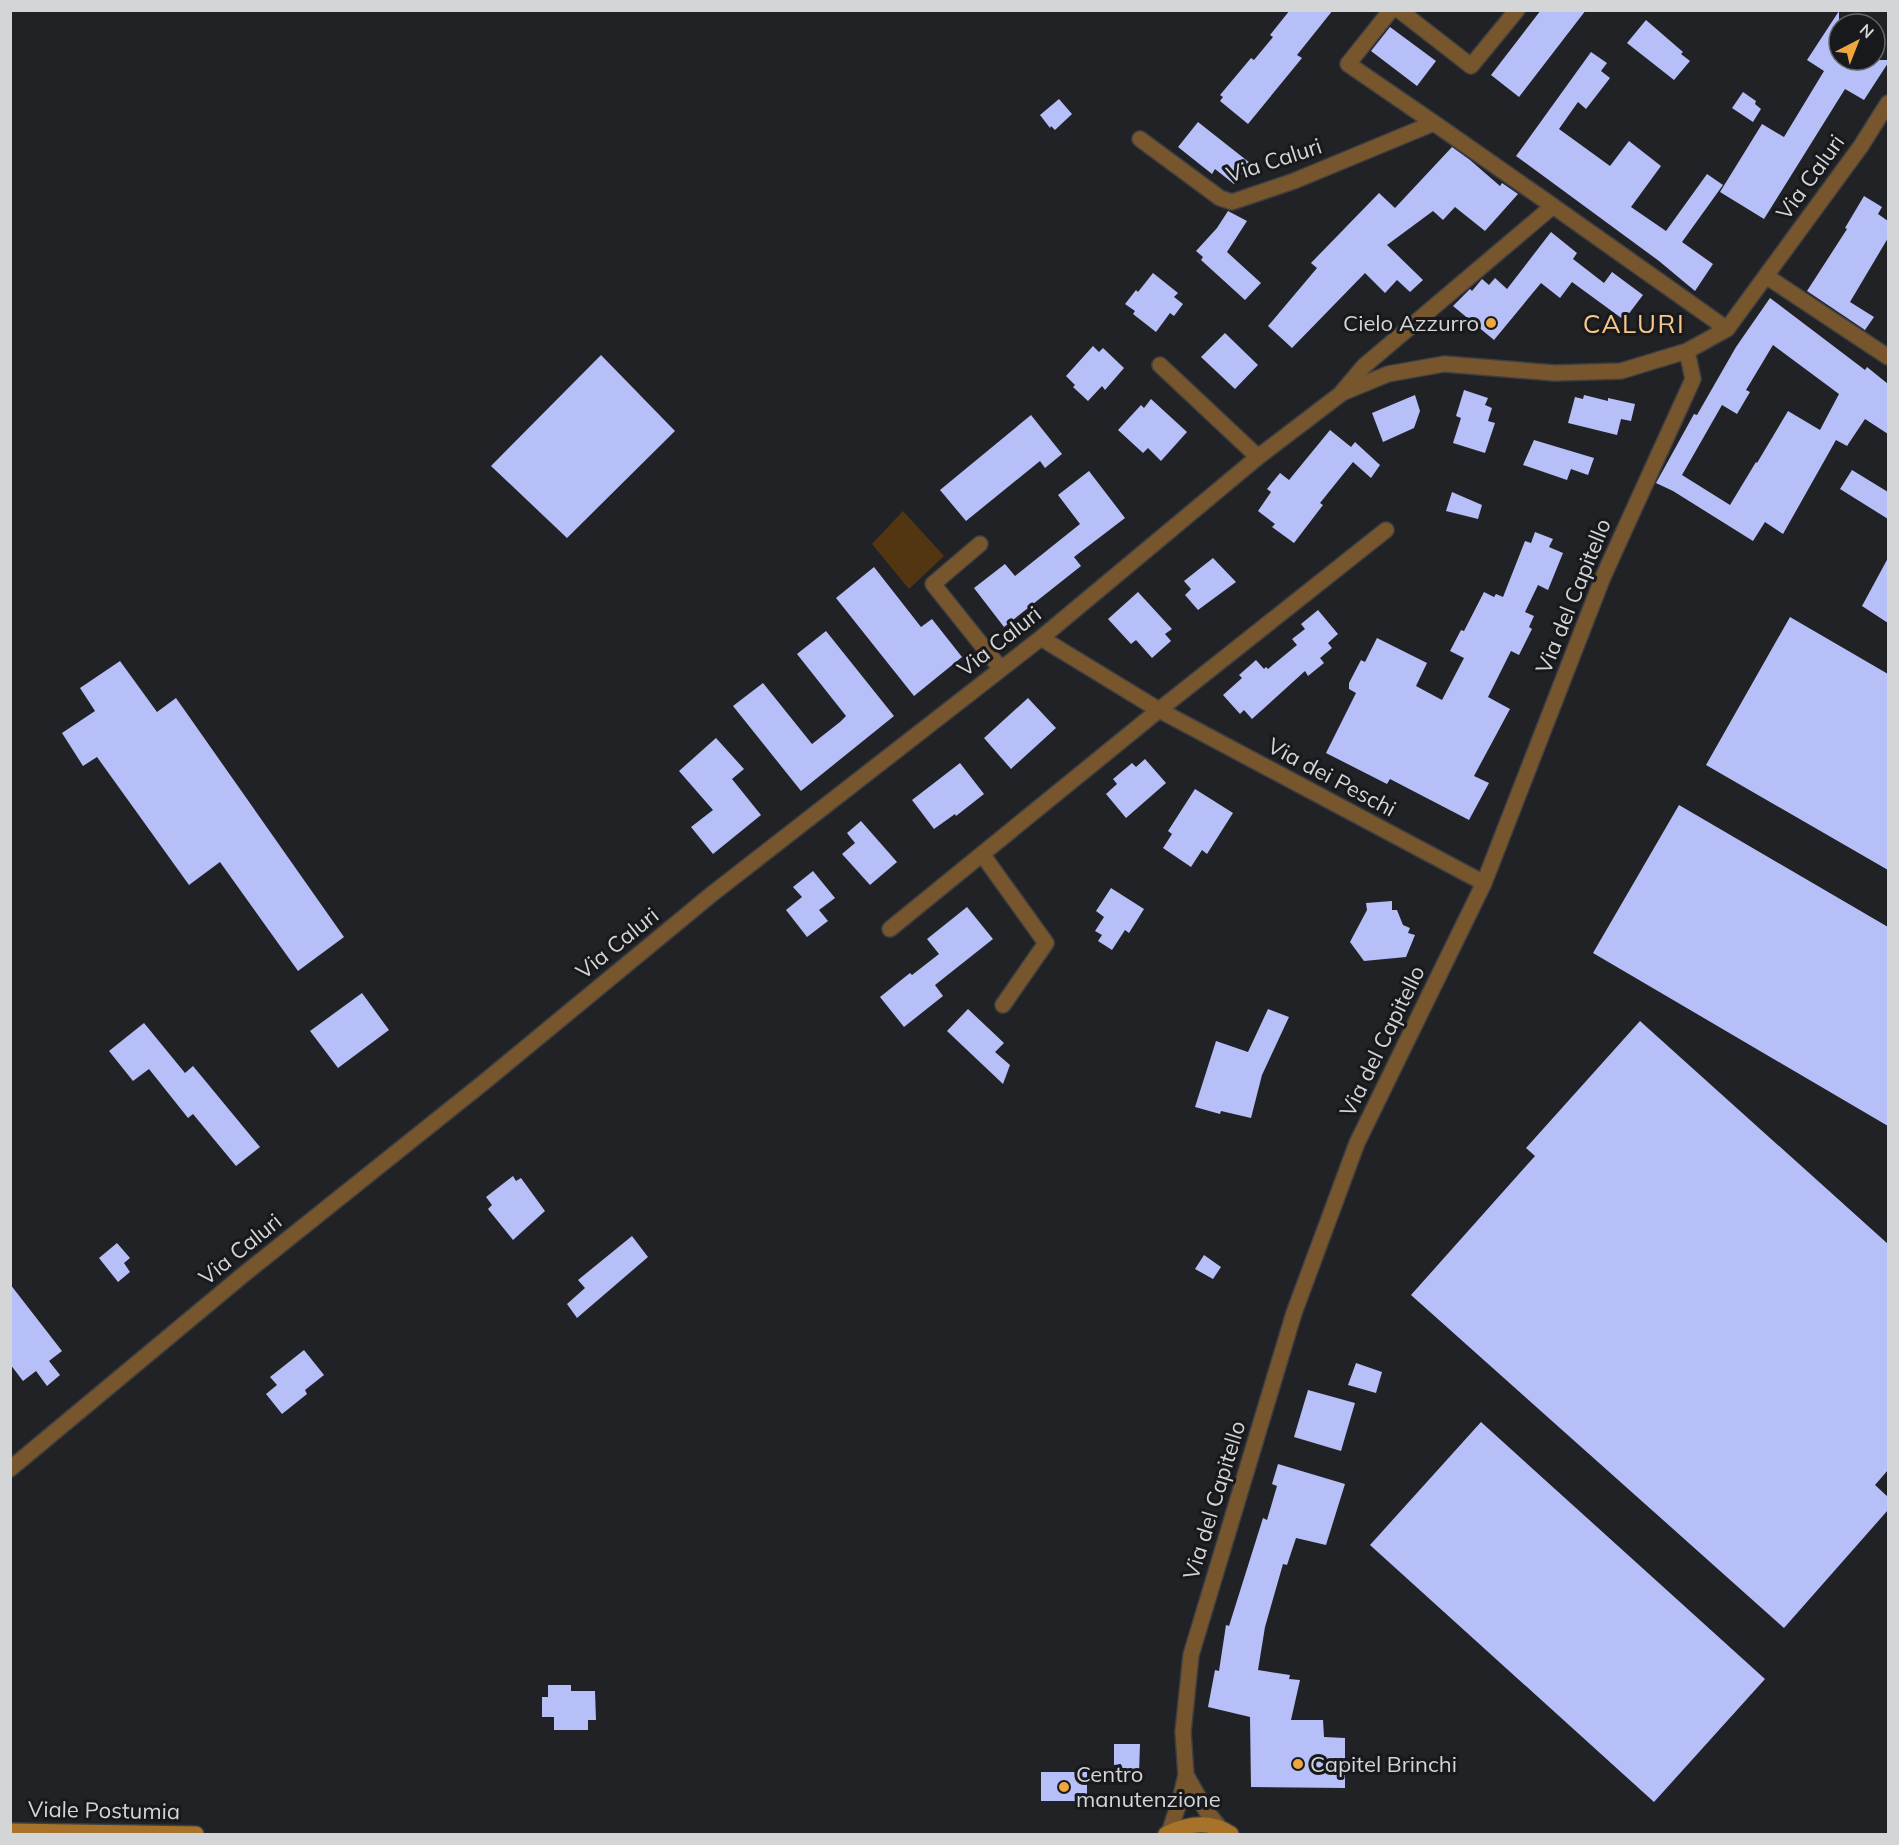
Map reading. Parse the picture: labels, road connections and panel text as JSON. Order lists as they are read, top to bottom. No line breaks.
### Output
{"streets":{"main road":["Viale Postumia"],"street":["Via Caluri","Via del Capitello","Via dei Peschi"]},"crossings":[["Via Caluri","Via del Capitello"],["Via Caluri","Via dei Peschi"],["Via del Capitello","Via dei Peschi"]],"districts":["CALURI"],"places":["Cielo Azzurro","Capitel Brinchi","Centro manutenzione"],"north":"top right"}
